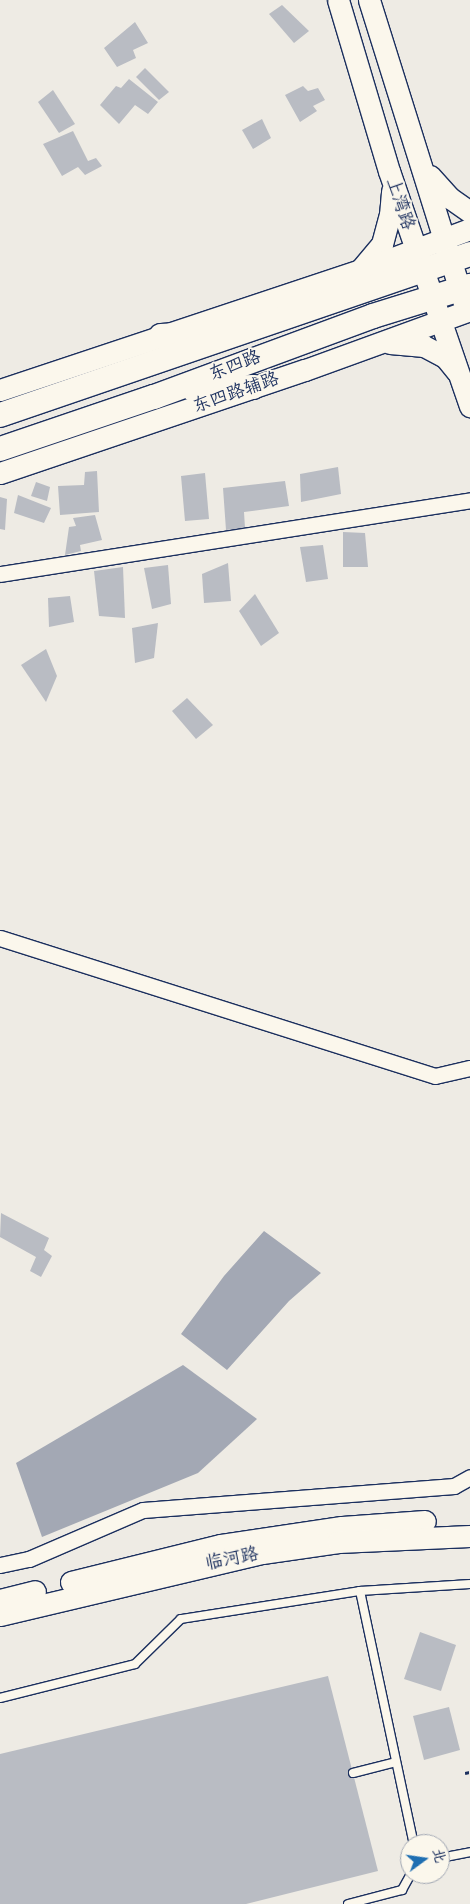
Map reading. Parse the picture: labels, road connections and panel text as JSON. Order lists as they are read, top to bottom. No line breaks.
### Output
{"streets":{"main road":["上湾路","东四路","东四路辅路","临河路"]},"crossings":[["上湾路","东四路"],["上湾路","东四路辅路"],["东四路","东四路辅路"]],"north":"right"}
